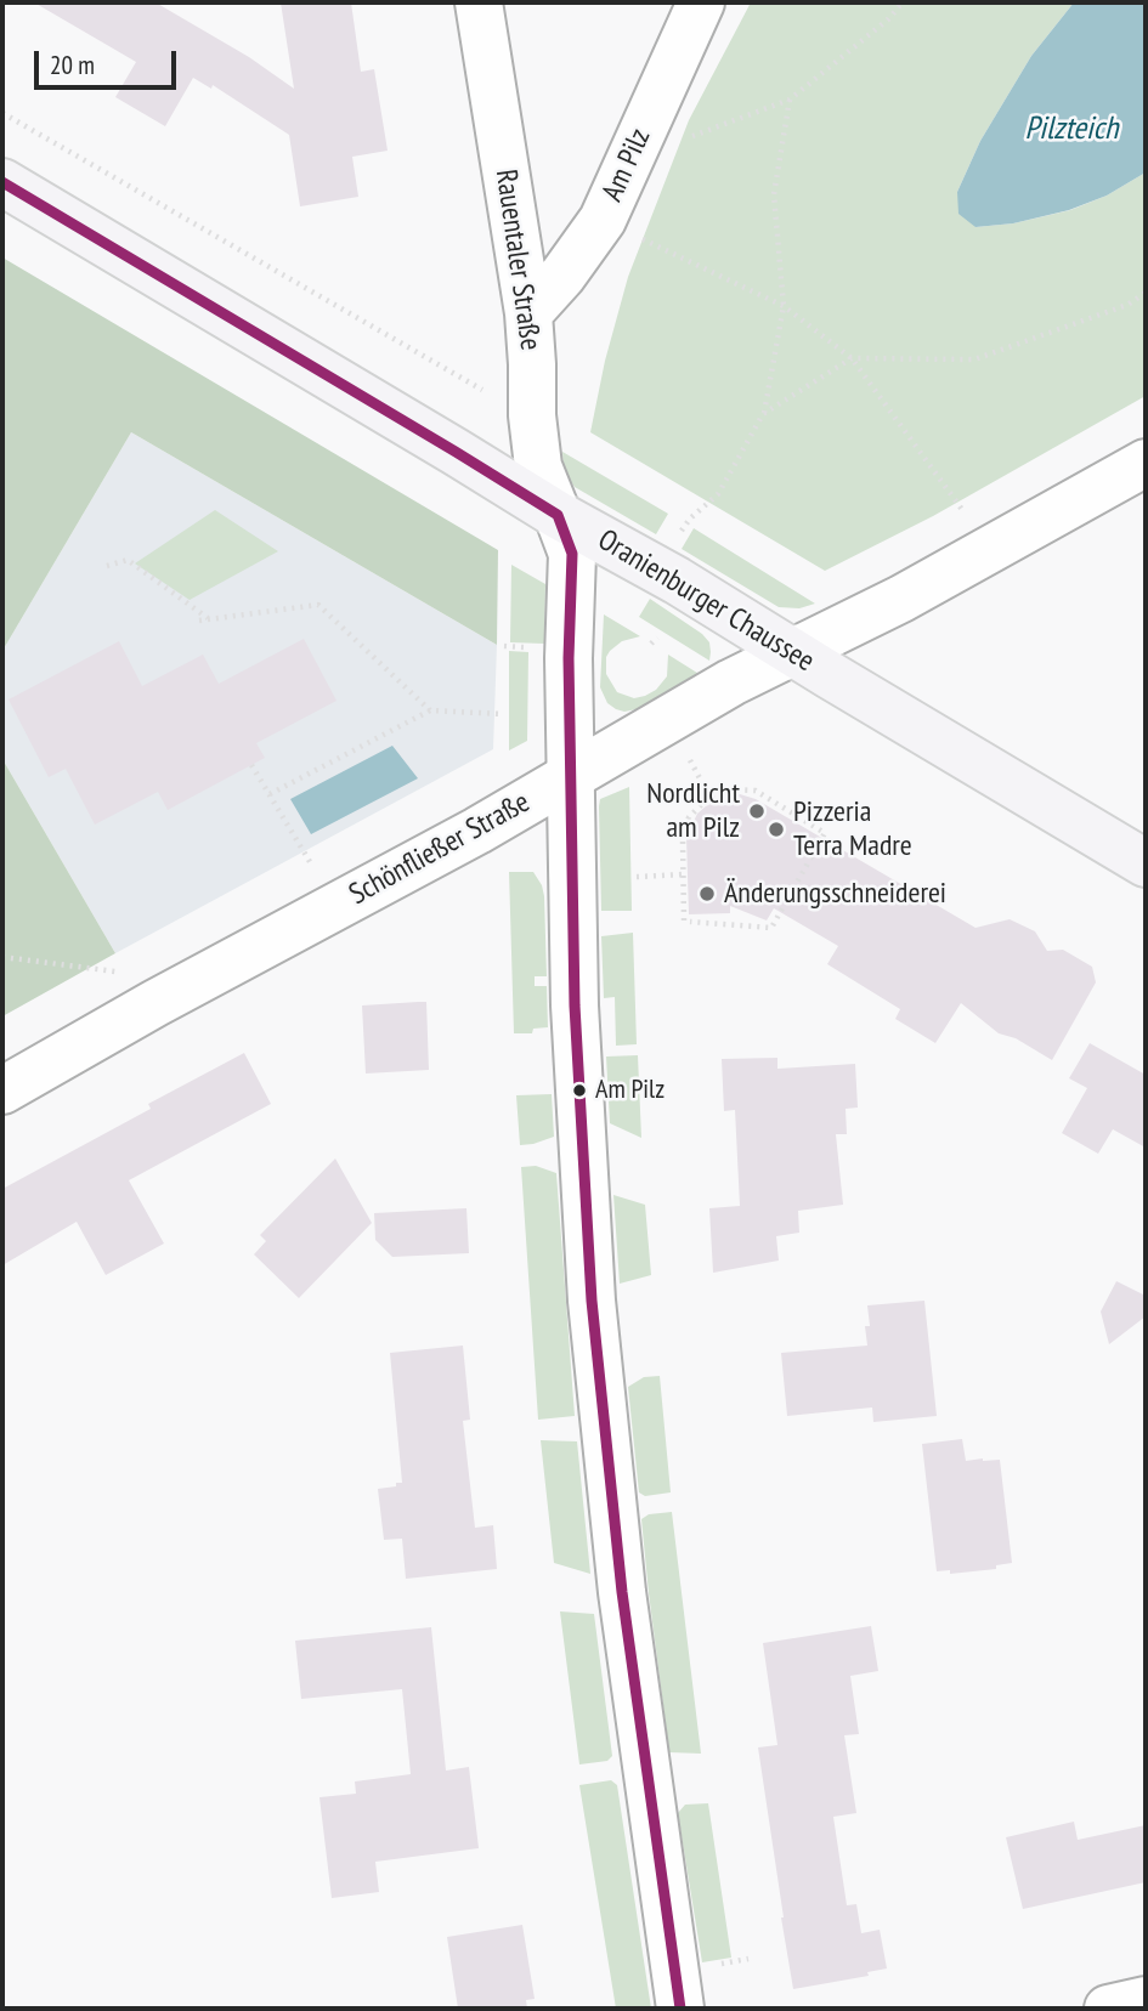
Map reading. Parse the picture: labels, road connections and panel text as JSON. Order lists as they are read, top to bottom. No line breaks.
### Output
{"streets":{"main road":["Oranienburger Chaussee"],"street":["Am Pilz","Rauentaler Straße","Schönfließer Straße"]},"crossings":[["Am Pilz","Rauentaler Straße"],["Rauentaler Straße","Oranienburger Chaussee"],["Rauentaler Straße","Schönfließer Straße"],["Oranienburger Chaussee","Schönfließer Straße"]],"water":["Pilzteich"],"places":["Nordlicht am Pilz","Pizzeria Terra Madre","Änderungsschneiderei","Am Pilz"],"scale_bar":"20 m"}
